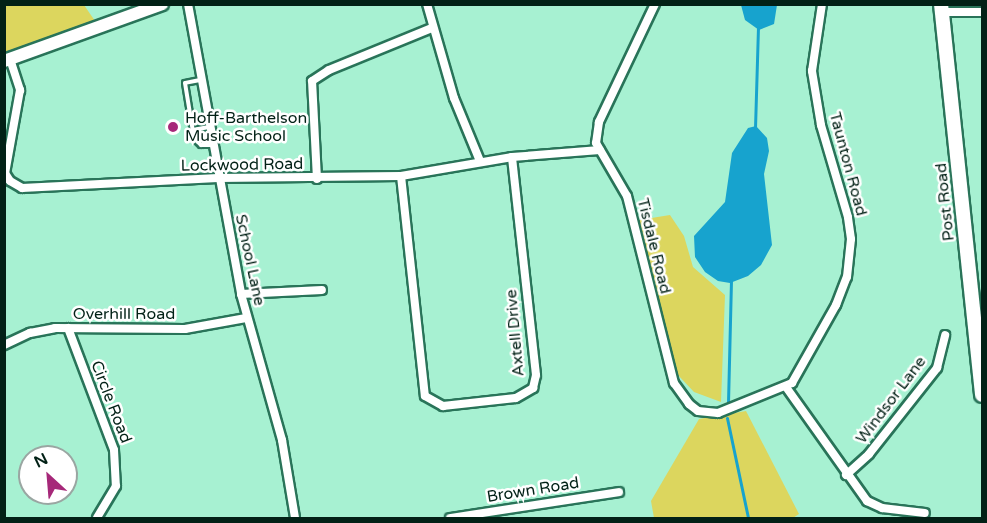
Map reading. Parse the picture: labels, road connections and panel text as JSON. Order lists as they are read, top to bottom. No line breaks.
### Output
{"streets":{"main road":["Post Road"],"street":["Taunton Road","Lockwood Road","Tisdale Road","School Lane","Overhill Road","Axtell Drive","Windsor Lane","Circle Road","Brown Road"]},"crossings":[["Taunton Road","Tisdale Road"],["Lockwood Road","Tisdale Road"],["Lockwood Road","School Lane"],["Lockwood Road","Axtell Drive"],["School Lane","Overhill Road"],["Overhill Road","Circle Road"]],"places":["Hoff-Barthelson Music School"],"north":"top left"}
